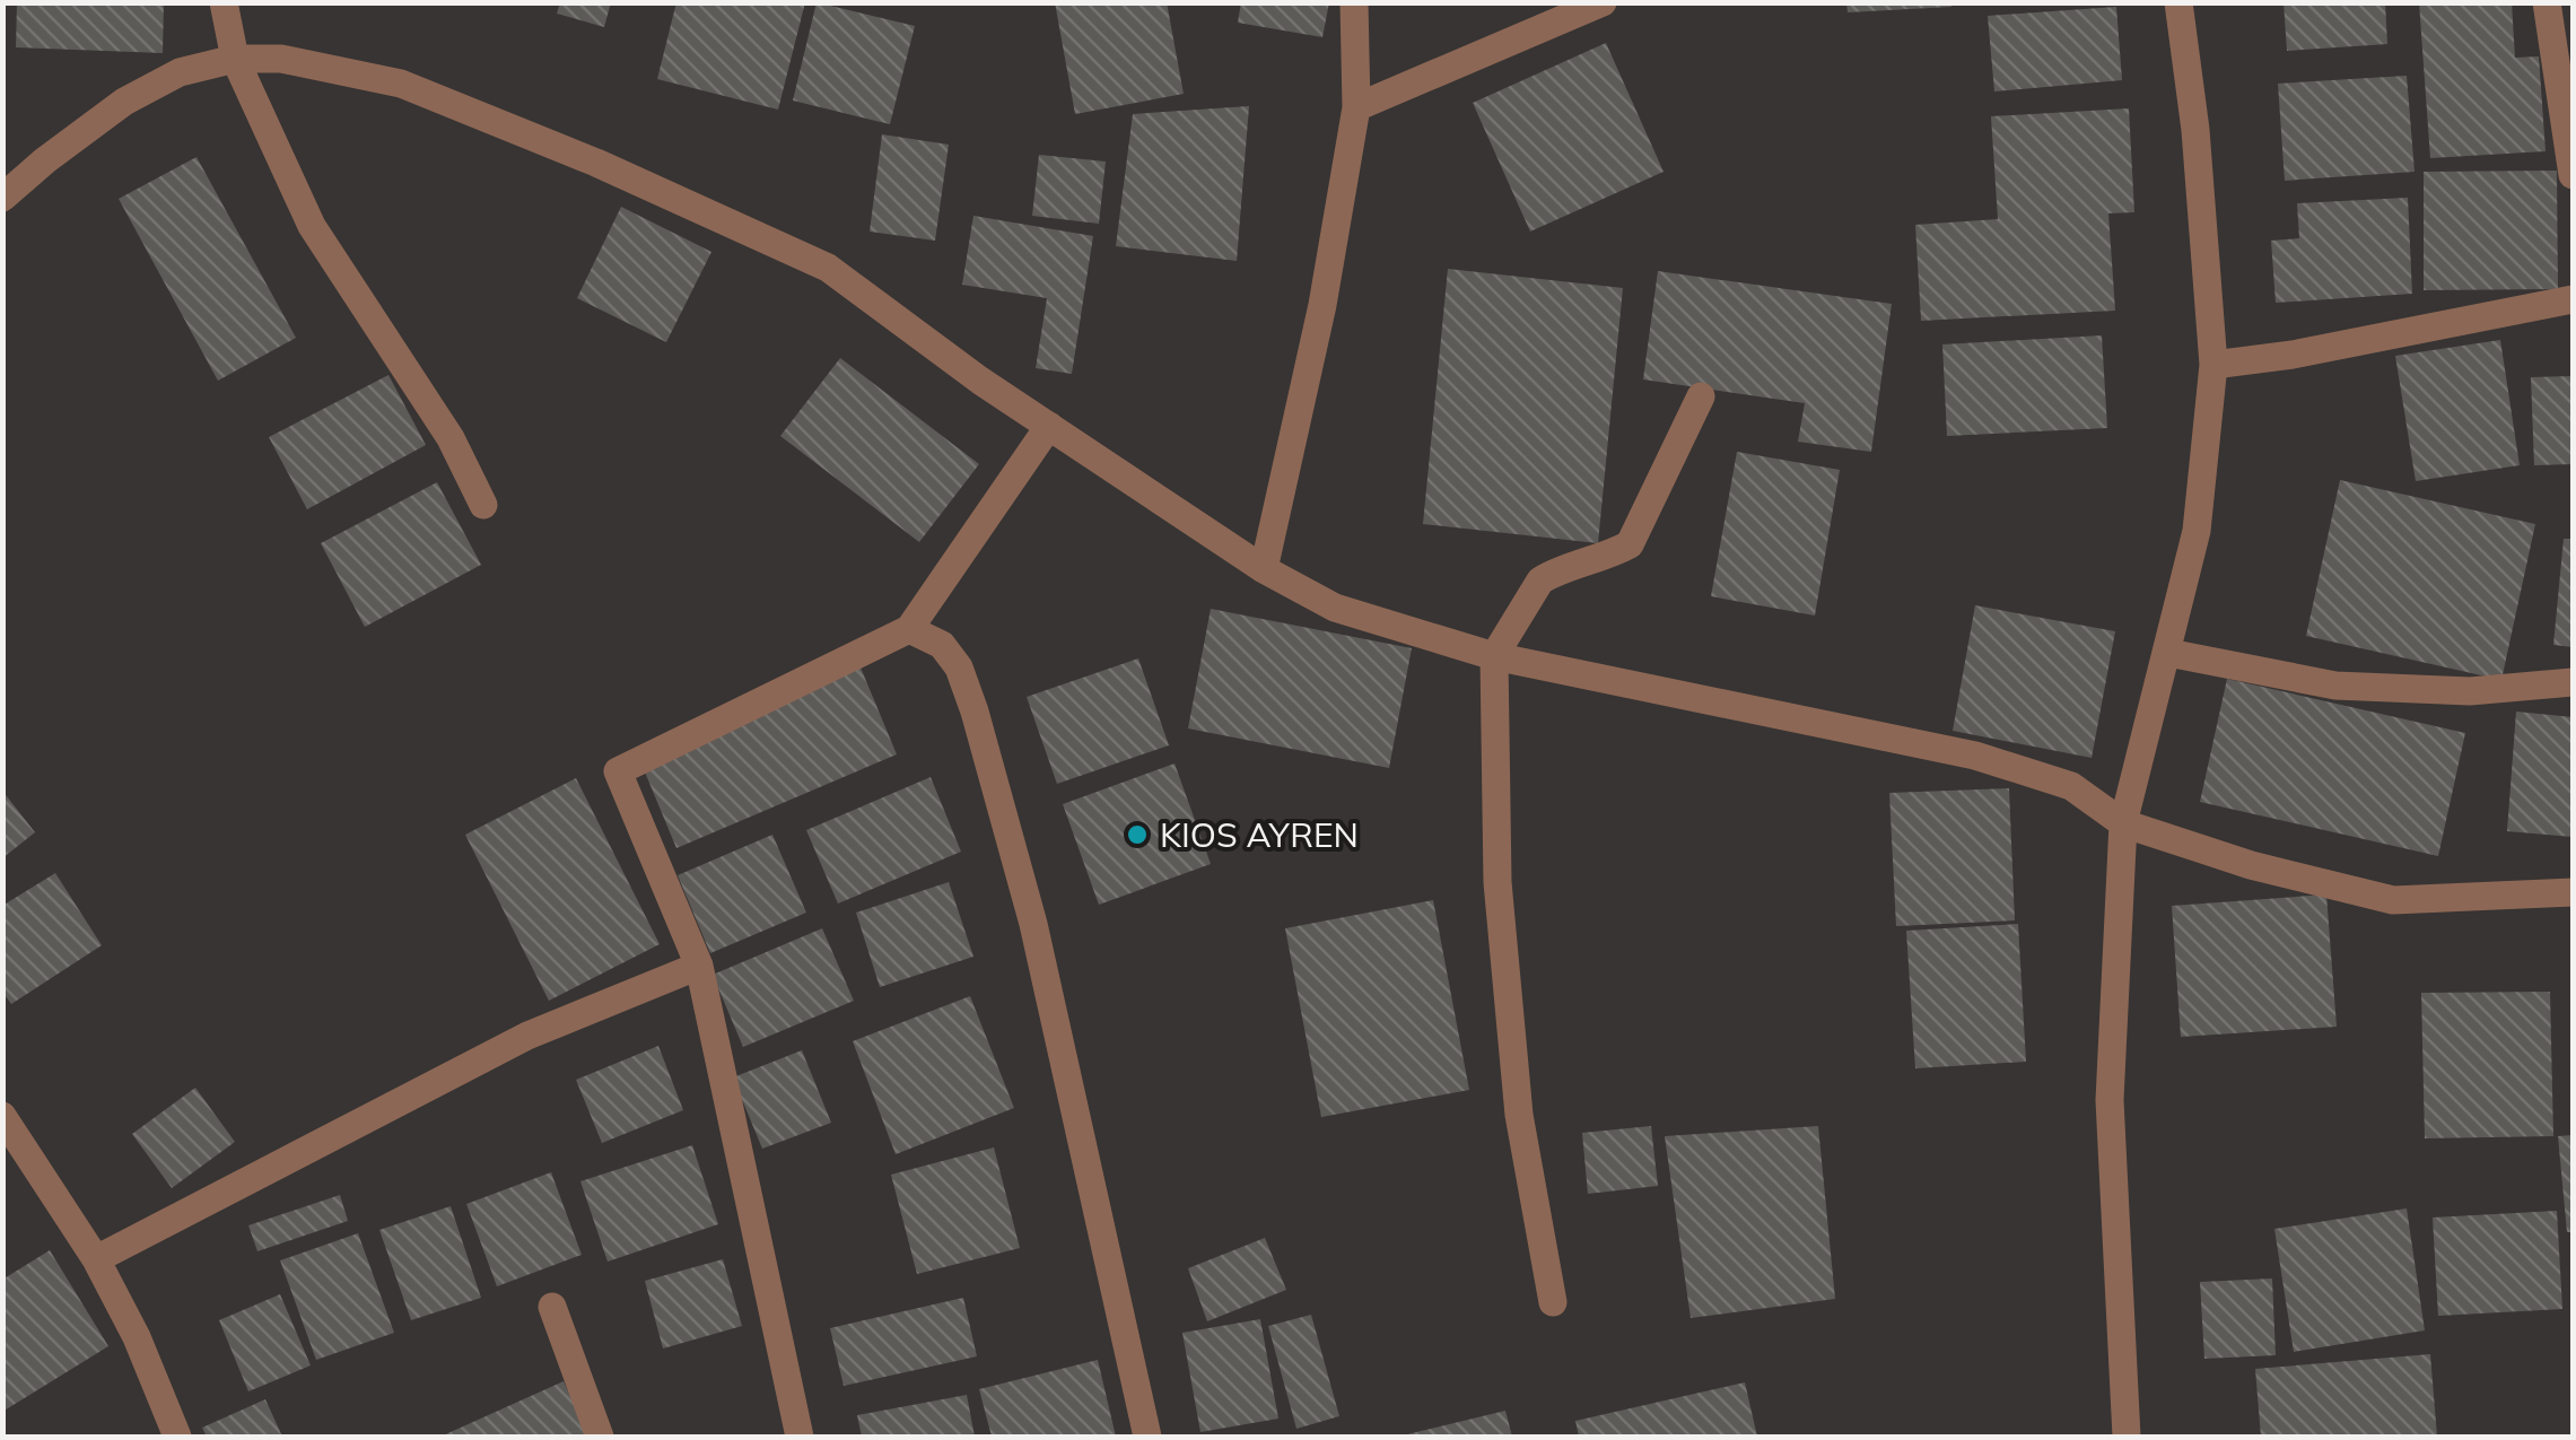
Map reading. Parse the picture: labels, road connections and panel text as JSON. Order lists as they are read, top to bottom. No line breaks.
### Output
{"places":["KIOS AYREN"]}
